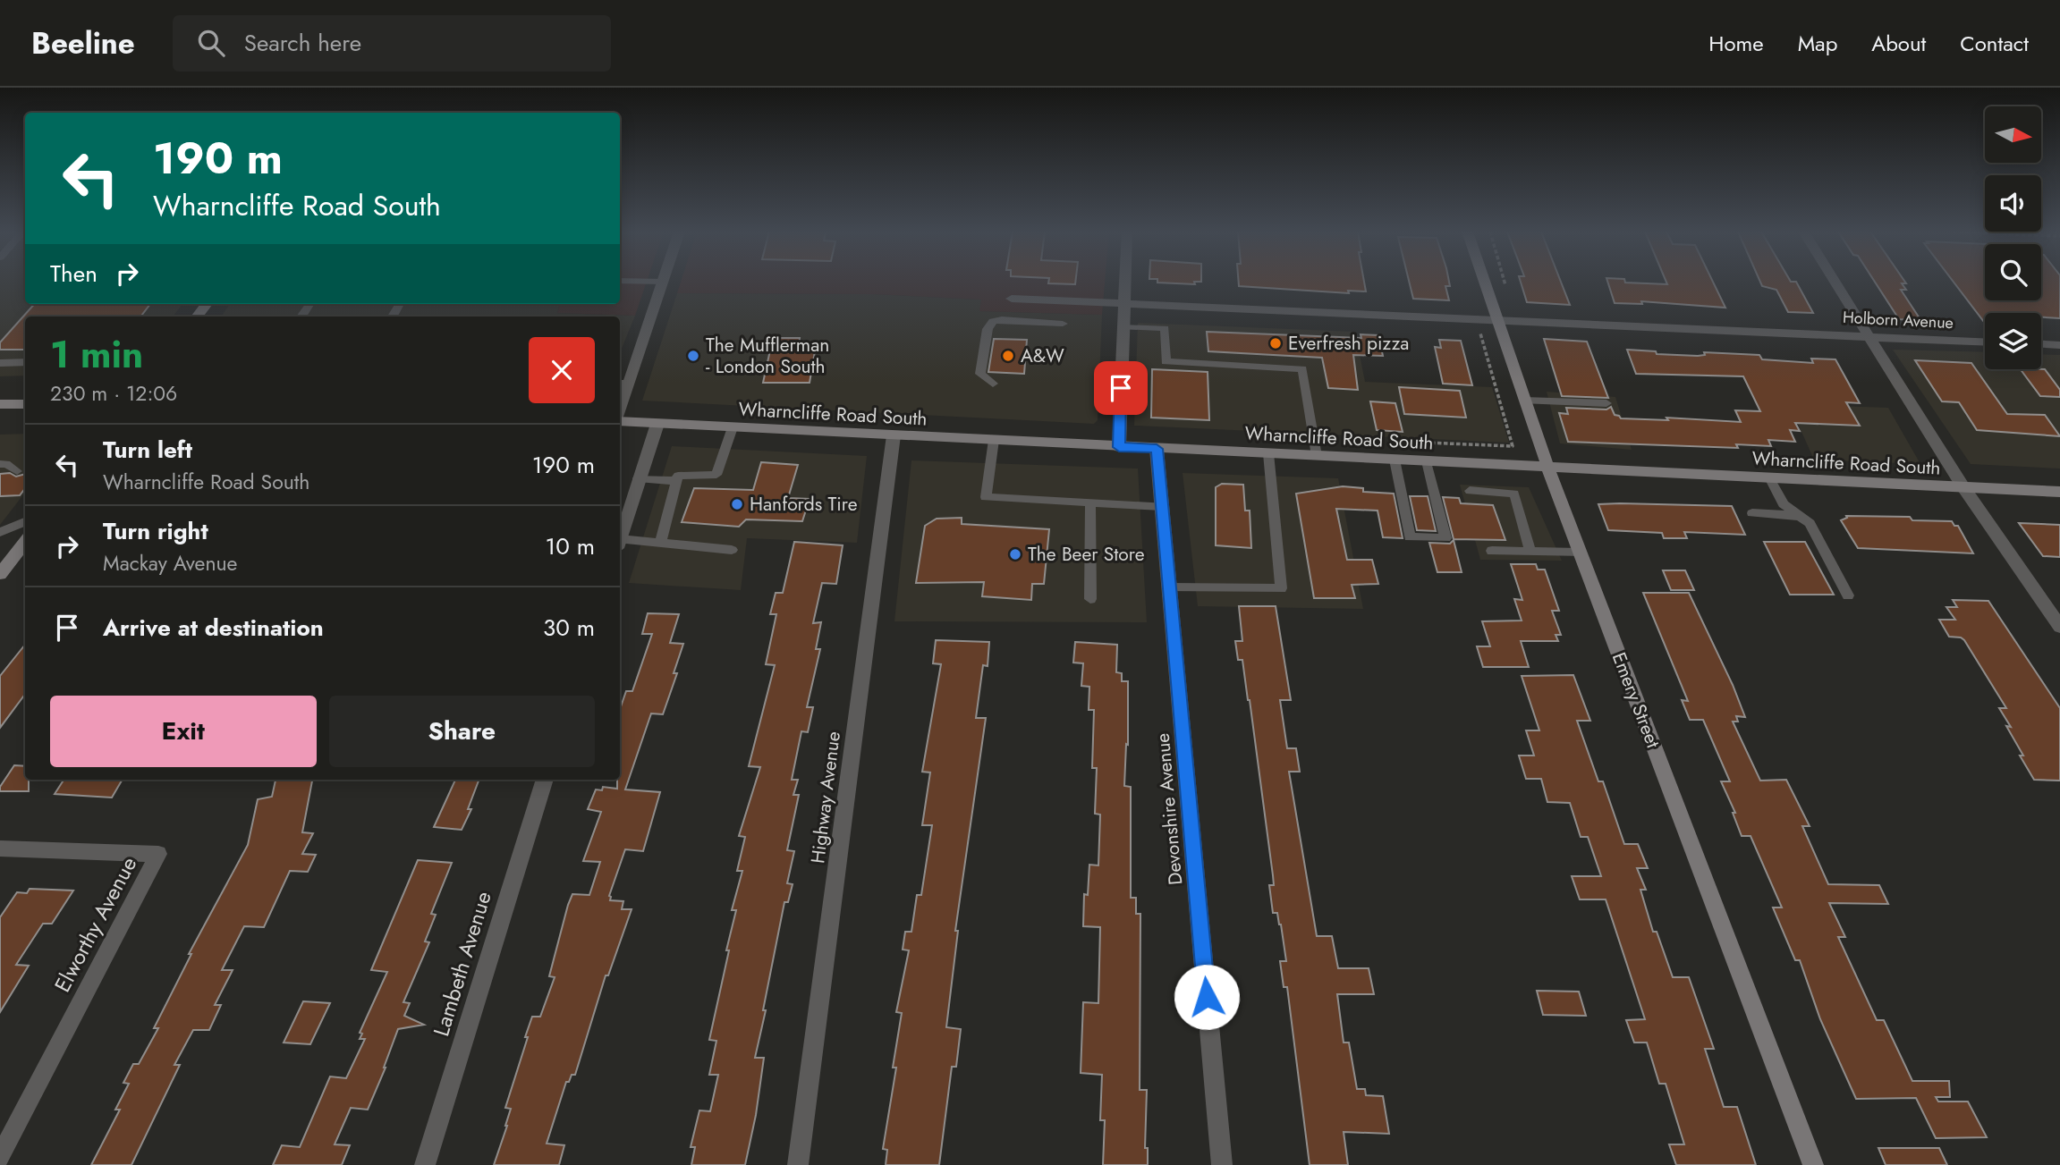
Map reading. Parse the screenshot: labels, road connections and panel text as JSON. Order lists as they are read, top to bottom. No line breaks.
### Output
{"streets":{"main road":["Wharncliffe Road South","Emery Street"],"street":["Holborn Avenue","Highway Avenue","Devonshire Avenue","Elworthy Avenue","Lambeth Avenue"]},"crossings":[["Holborn Avenue","Emery Street"],["Wharncliffe Road South","Emery Street"],["Wharncliffe Road South","Highway Avenue"],["Wharncliffe Road South","Devonshire Avenue"]],"places":["Everfresh pizza","The Mufflerman - London South","A&W","Hanfords Tire","The Beer Store"],"north":"right","page":{"header":"Beeline","search":"Search here","nav":["Home","Map","About","Contact"],"turn":["190 m","Wharncliffe Road South"],"then":"Then","heading":["1 min","230 m · 12:06"],"list":[{"name":"Turn left","note":"Wharncliffe Road South","value":"190 m"},{"name":"Turn right","note":"Mackay Avenue","value":"10 m"},{"name":"Arrive at destination","value":"30 m"}],"buttons":["Exit","Share"]}}
